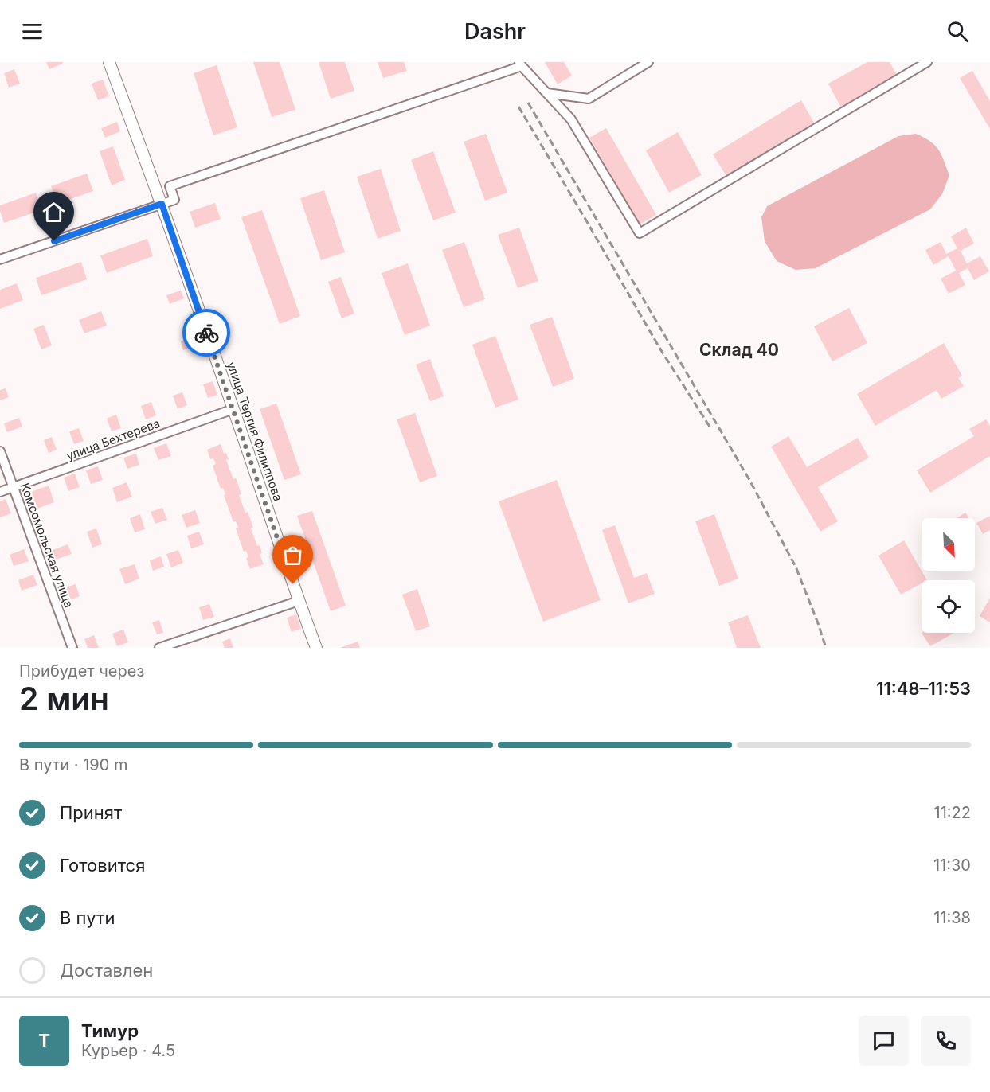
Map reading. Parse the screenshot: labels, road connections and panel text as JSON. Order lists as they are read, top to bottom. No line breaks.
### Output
{"streets":{"street":["улица Тертия Филиппова","улица Бехтерева","Комсомольская улица"]},"crossings":[["улица Тертия Филиппова","улица Бехтерева"],["улица Бехтерева","Комсомольская улица"]],"districts":["Склад 40"],"north":"bottom right","page":{"header":"Dashr","heading":["2 мин","Прибудет через","11:48–11:53"],"panel":["Тимур","Курьер · 4.5"],"bar":"В пути · 190 m","list":[["Принят","11:22"],["Готовится","11:30"],["В пути","11:38"],"Доставлен"],"round":"Т"}}
